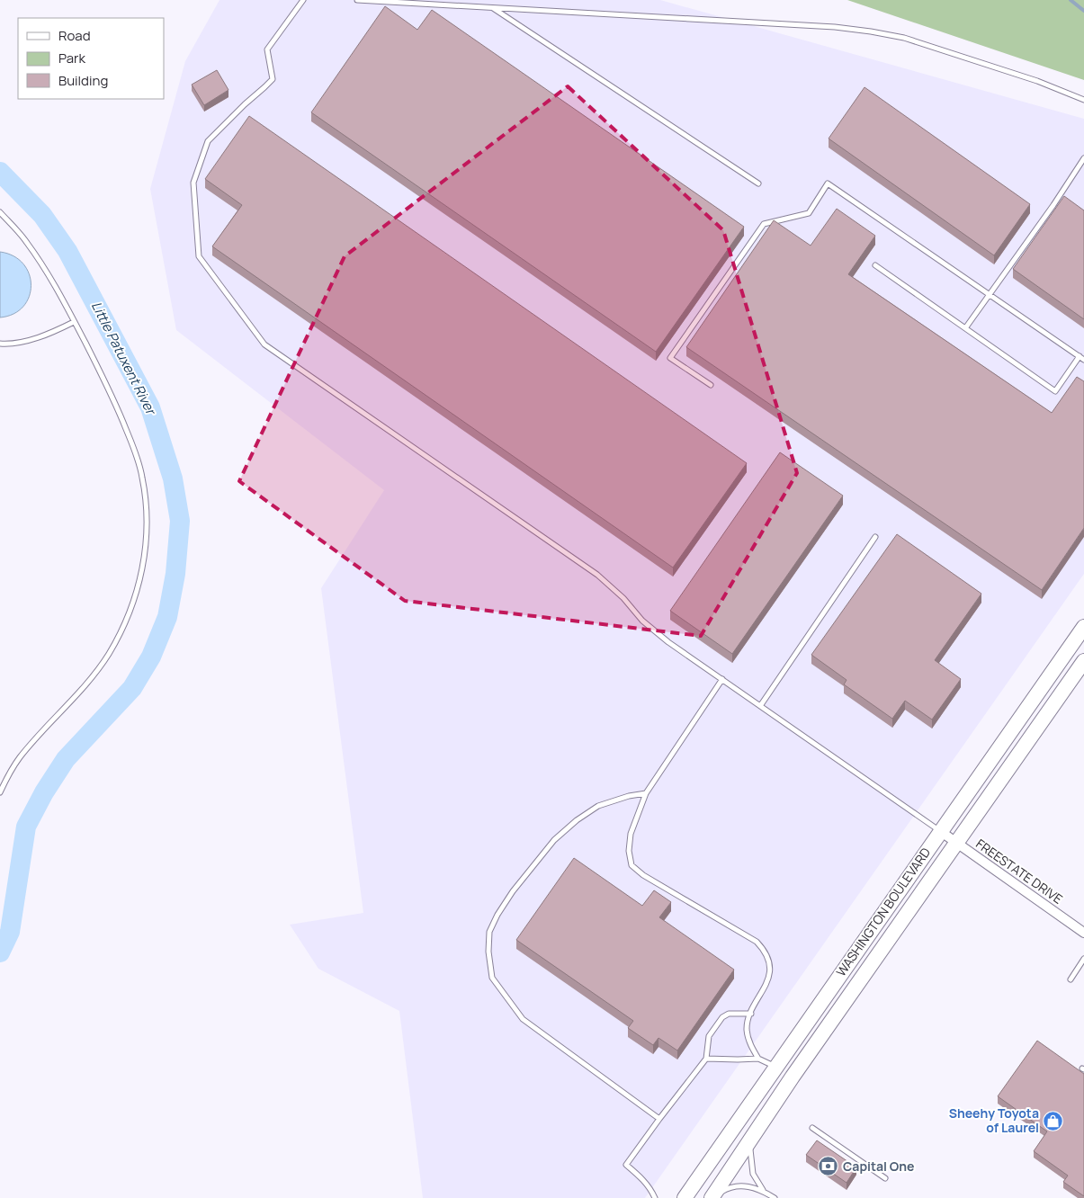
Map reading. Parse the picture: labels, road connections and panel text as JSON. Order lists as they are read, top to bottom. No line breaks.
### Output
{"streets":{"main road":["WASHINGTON BOULEVARD"],"street":["FREESTATE DRIVE"]},"crossings":[["FREESTATE DRIVE","WASHINGTON BOULEVARD"]],"water":["Little Patuxent River"],"places":{"shop":["Sheehy Toyota of Laurel"],"bank":["Capital One"]},"legend":["Road","Park","Building"]}
